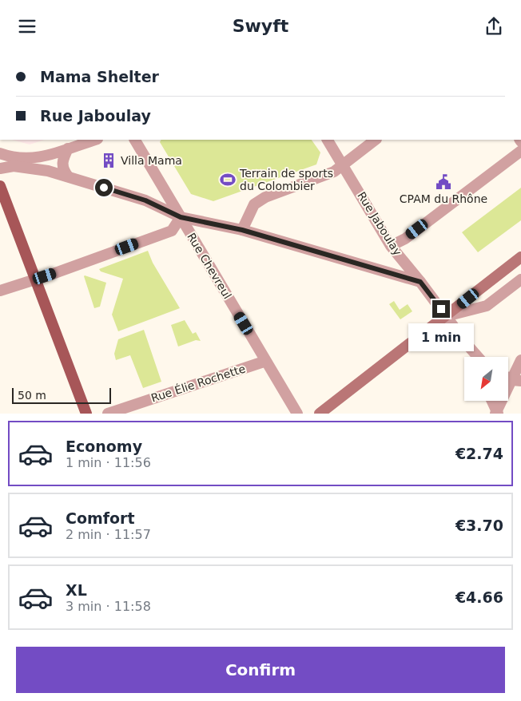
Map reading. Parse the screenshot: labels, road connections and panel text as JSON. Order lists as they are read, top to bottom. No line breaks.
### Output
{"streets":{"street":["Rue Jaboulay","Rue Chevreul","Rue Élie Rochette"]},"crossings":[["Rue Chevreul","Rue Élie Rochette"]],"places":{"building":["Villa Mama"],"sports":["Terrain de sports du Colombier"],"public building":["CPAM du Rhône"]},"scale_bar":"50 m","north":"bottom left","page":{"header":"Swyft","banner":["Mama Shelter","Rue Jaboulay"],"bubble":"1 min","scale":"50 m","list":[{"name":"Economy","note":"1 min · 11:56","value":"€2.74"},{"name":"Comfort","note":"2 min · 11:57","value":"€3.70"},{"name":"XL","note":"3 min · 11:58","value":"€4.66"}],"buttons":"Confirm"}}
